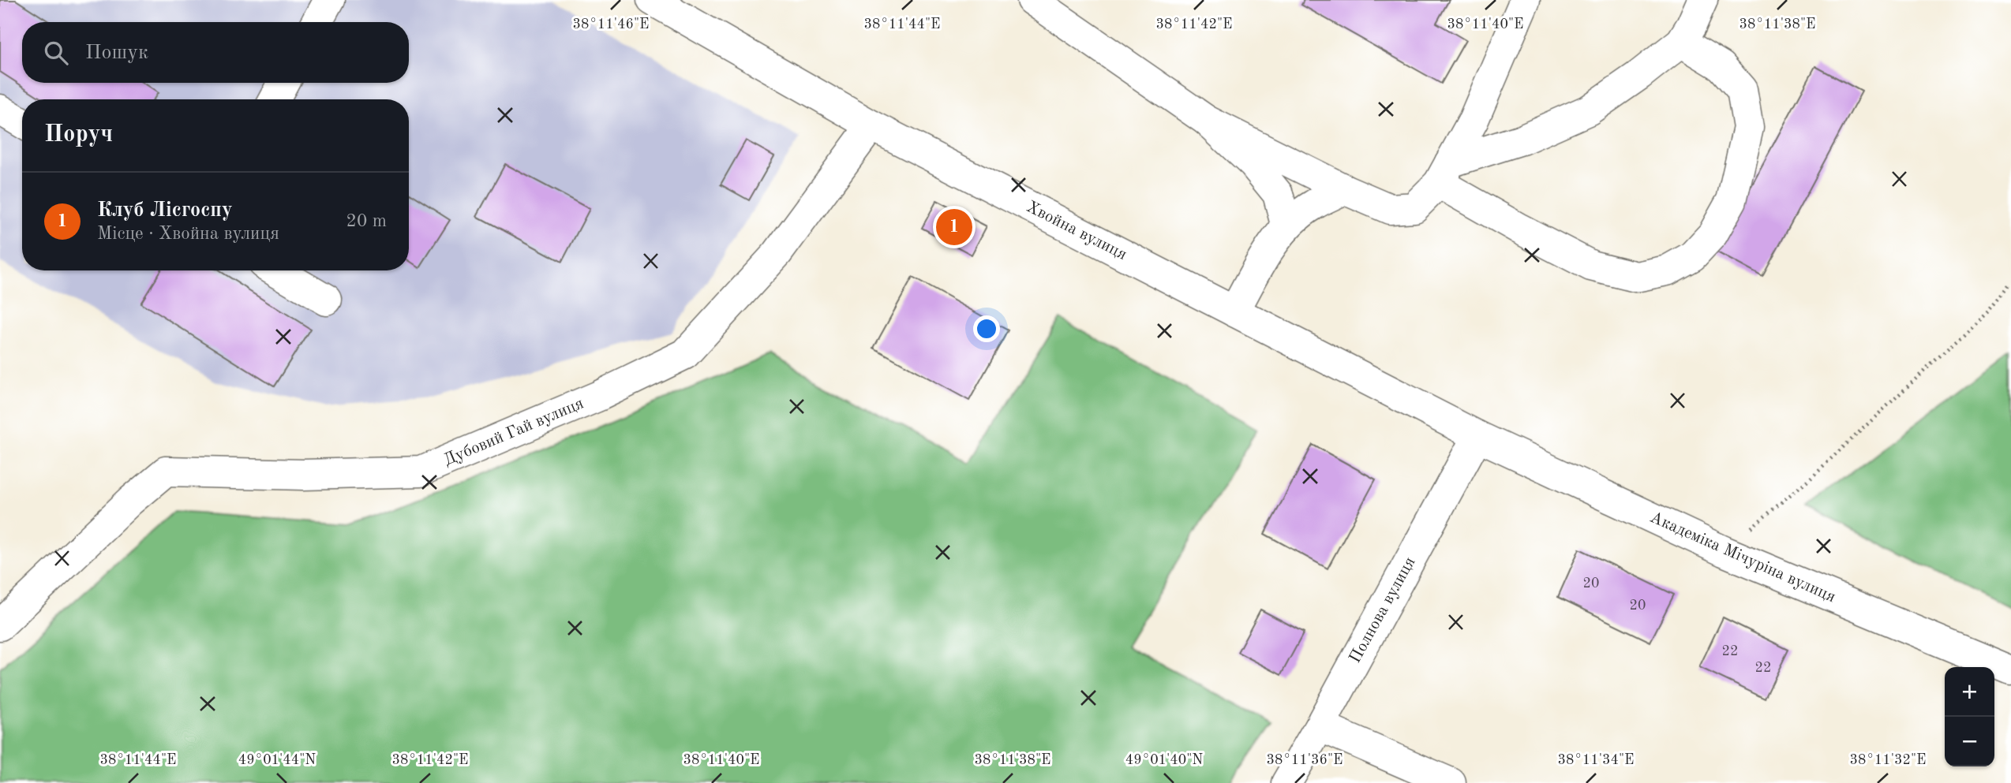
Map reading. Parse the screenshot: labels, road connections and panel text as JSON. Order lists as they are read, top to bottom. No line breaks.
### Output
{"streets":{"street":["Хвойна вулиця","Дубовий Гай вулиця","Академіка Мічуріна вулиця","Полнова вулиця"]},"crossings":[["Хвойна вулиця","Дубовий Гай вулиця"],["Хвойна вулиця","Академіка Мічуріна вулиця"],["Хвойна вулиця","Полнова вулиця"],["Академіка Мічуріна вулиця","Полнова вулиця"]],"house_numbers":["20","20","22","22"],"page":{"search":"Пошук","heading":"Поруч","list":[{"mark":"1","name":"Клуб Лісгоспу","note":"Місце · Хвойна вулиця","value":"20 m"}],"pins":"1","map_buttons":["+","−"]},"coordinates":["38°11'46\"E","38°11'44\"E","38°11'42\"E","38°11'40\"E","38°11'38\"E","38°11'34\"E","49°01'44\"N","49°01'40\"N","38°11'36\"E","38°11'32\"E"]}
